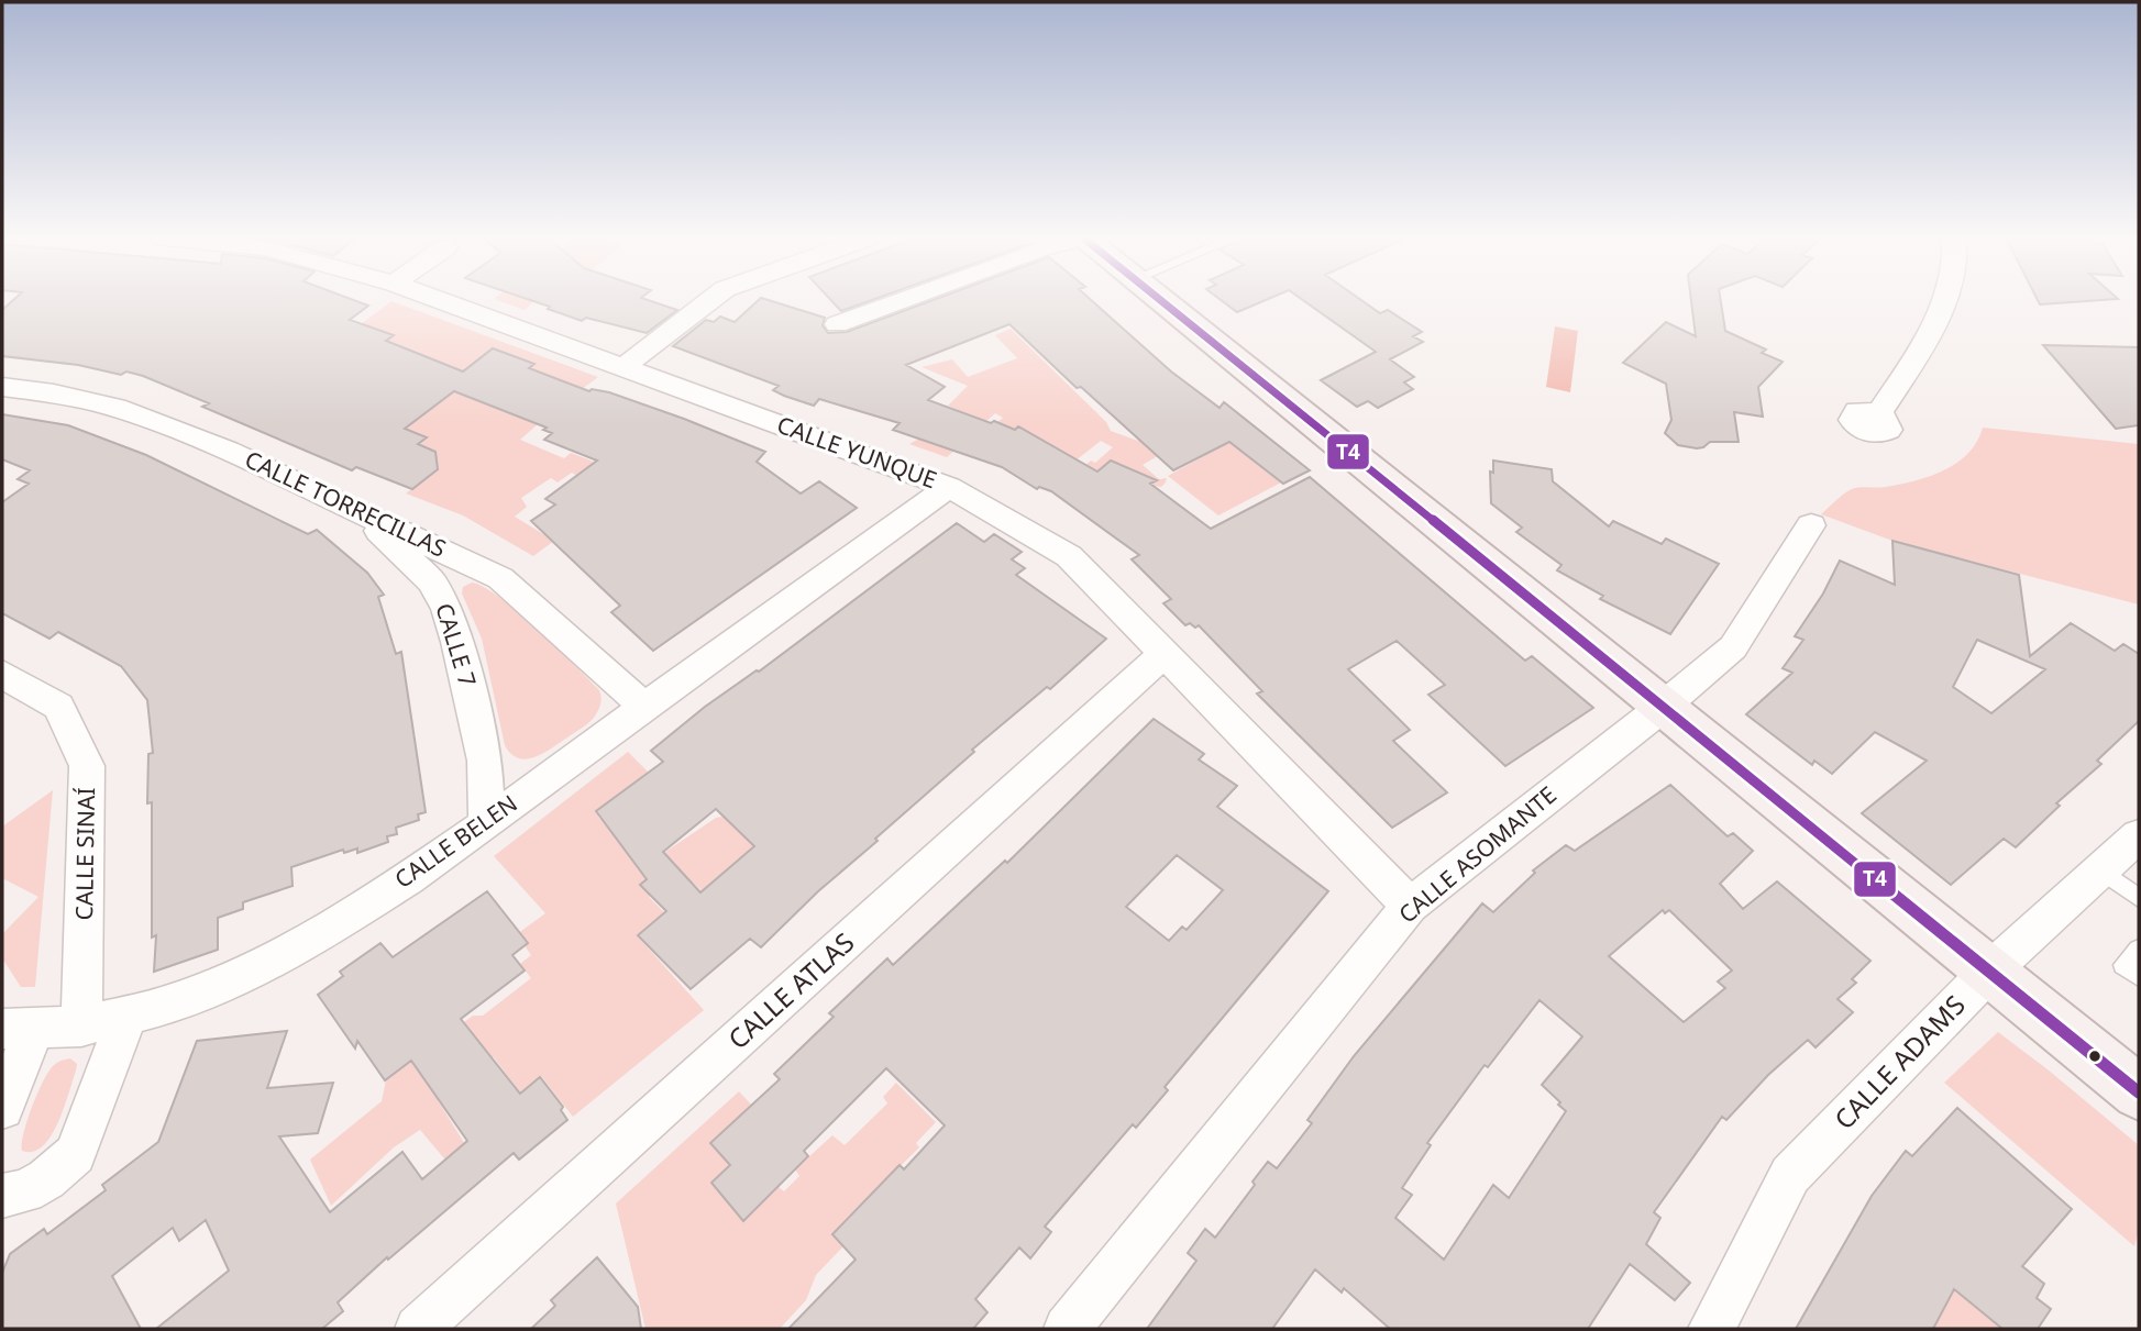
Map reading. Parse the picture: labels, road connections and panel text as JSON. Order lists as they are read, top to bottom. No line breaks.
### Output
{"streets":{"street":["CALLE YUNQUE","CALLE TORRECILLAS","CALLE 7","CALLE BELEN","CALLE SINAÍ","CALLE ASOMANTE","CALLE ATLAS","CALLE ADAMS"]},"crossings":[["CALLE YUNQUE","CALLE BELEN"],["CALLE YUNQUE","CALLE ASOMANTE"],["CALLE YUNQUE","CALLE ATLAS"],["CALLE TORRECILLAS","CALLE 7"],["CALLE TORRECILLAS","CALLE BELEN"],["CALLE 7","CALLE BELEN"],["CALLE BELEN","CALLE SINAÍ"]],"lines":["transit line T4"]}
